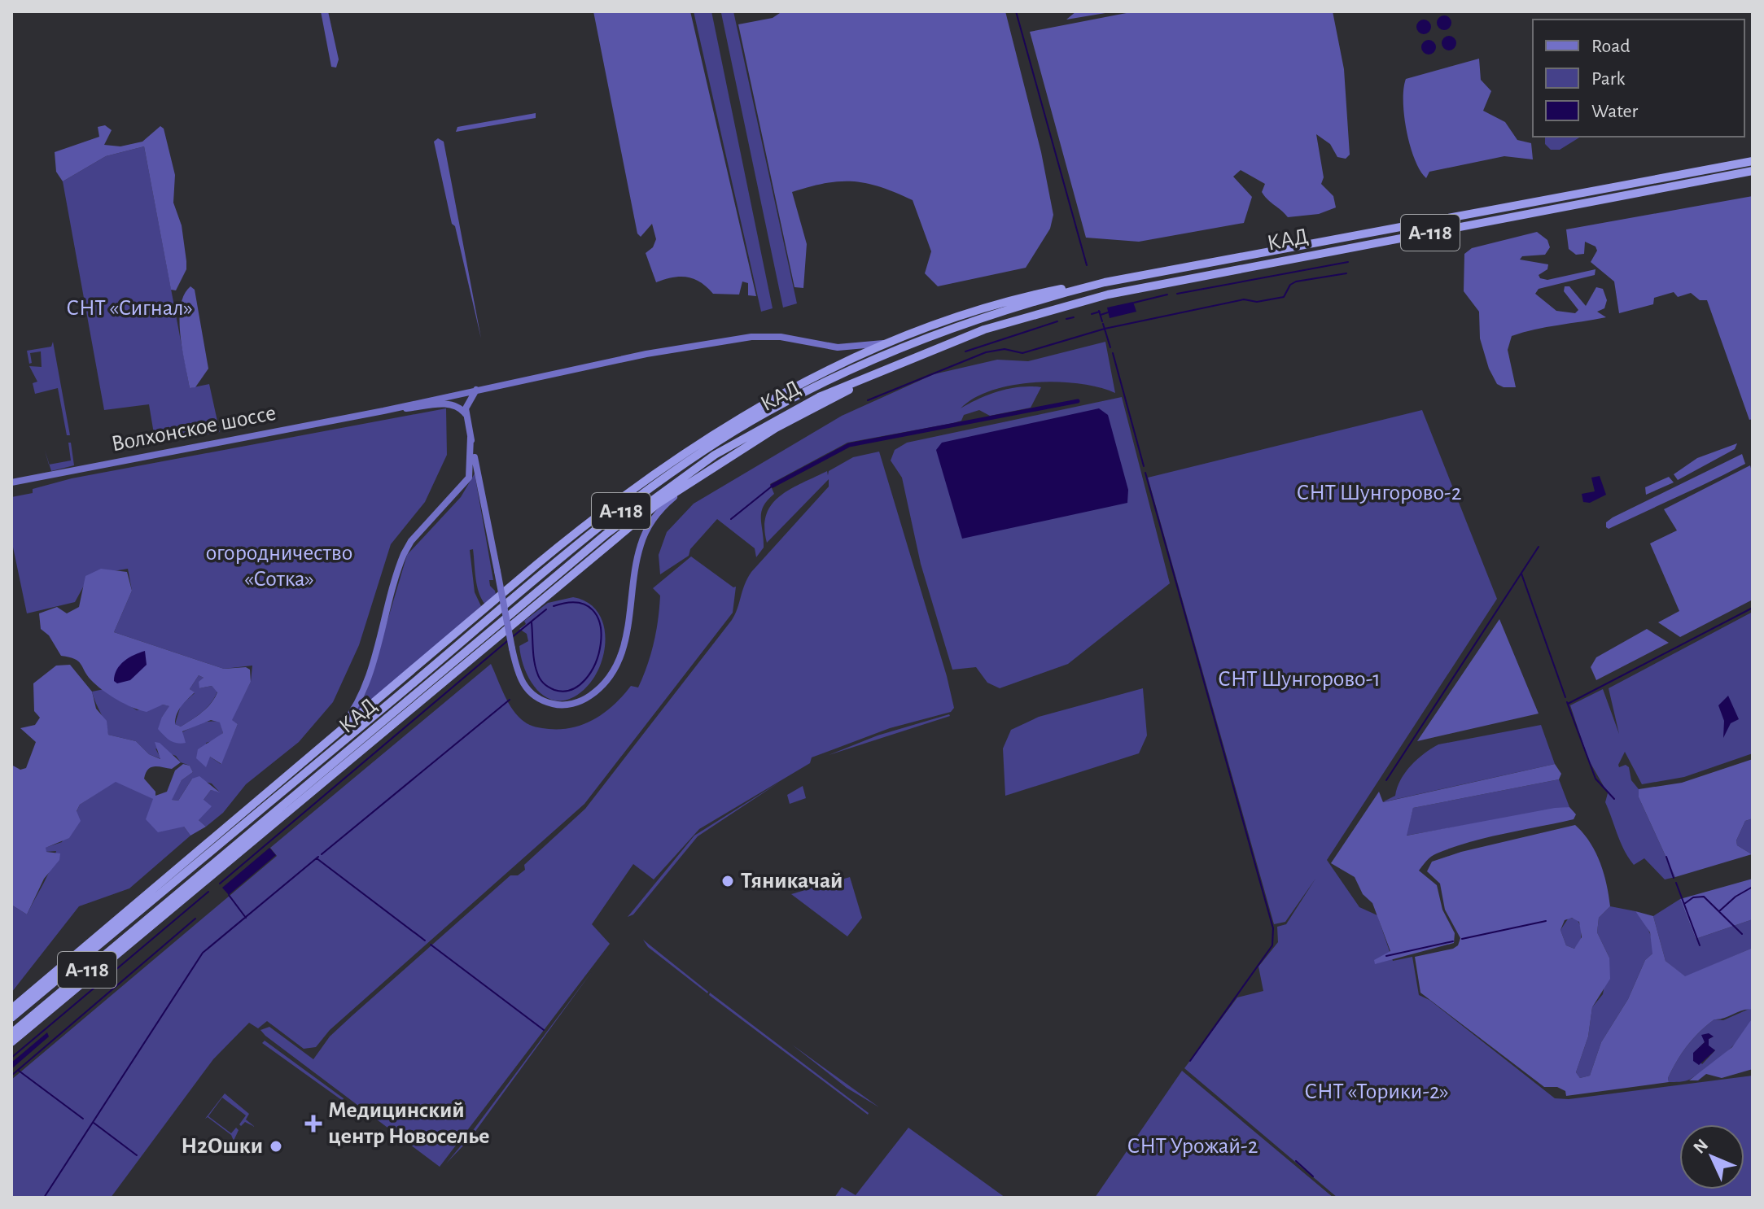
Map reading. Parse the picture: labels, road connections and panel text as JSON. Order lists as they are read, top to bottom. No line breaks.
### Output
{"streets":{"highway":["А-118","КАД"],"main road":["Волхонское шоссе"]},"parks":["СНТ «Сигнал»","СНТ Шунгорово-2","огородничество «Сотка»","СНТ Шунгорово-1","СНТ «Торики-2»","СНТ Урожай-2"],"places":{"other":["Тяникачай","H2Oшки"],"health":["Медицинский центр Новоселье"]},"legend":["Road","Park","Water"],"north":"top left"}
